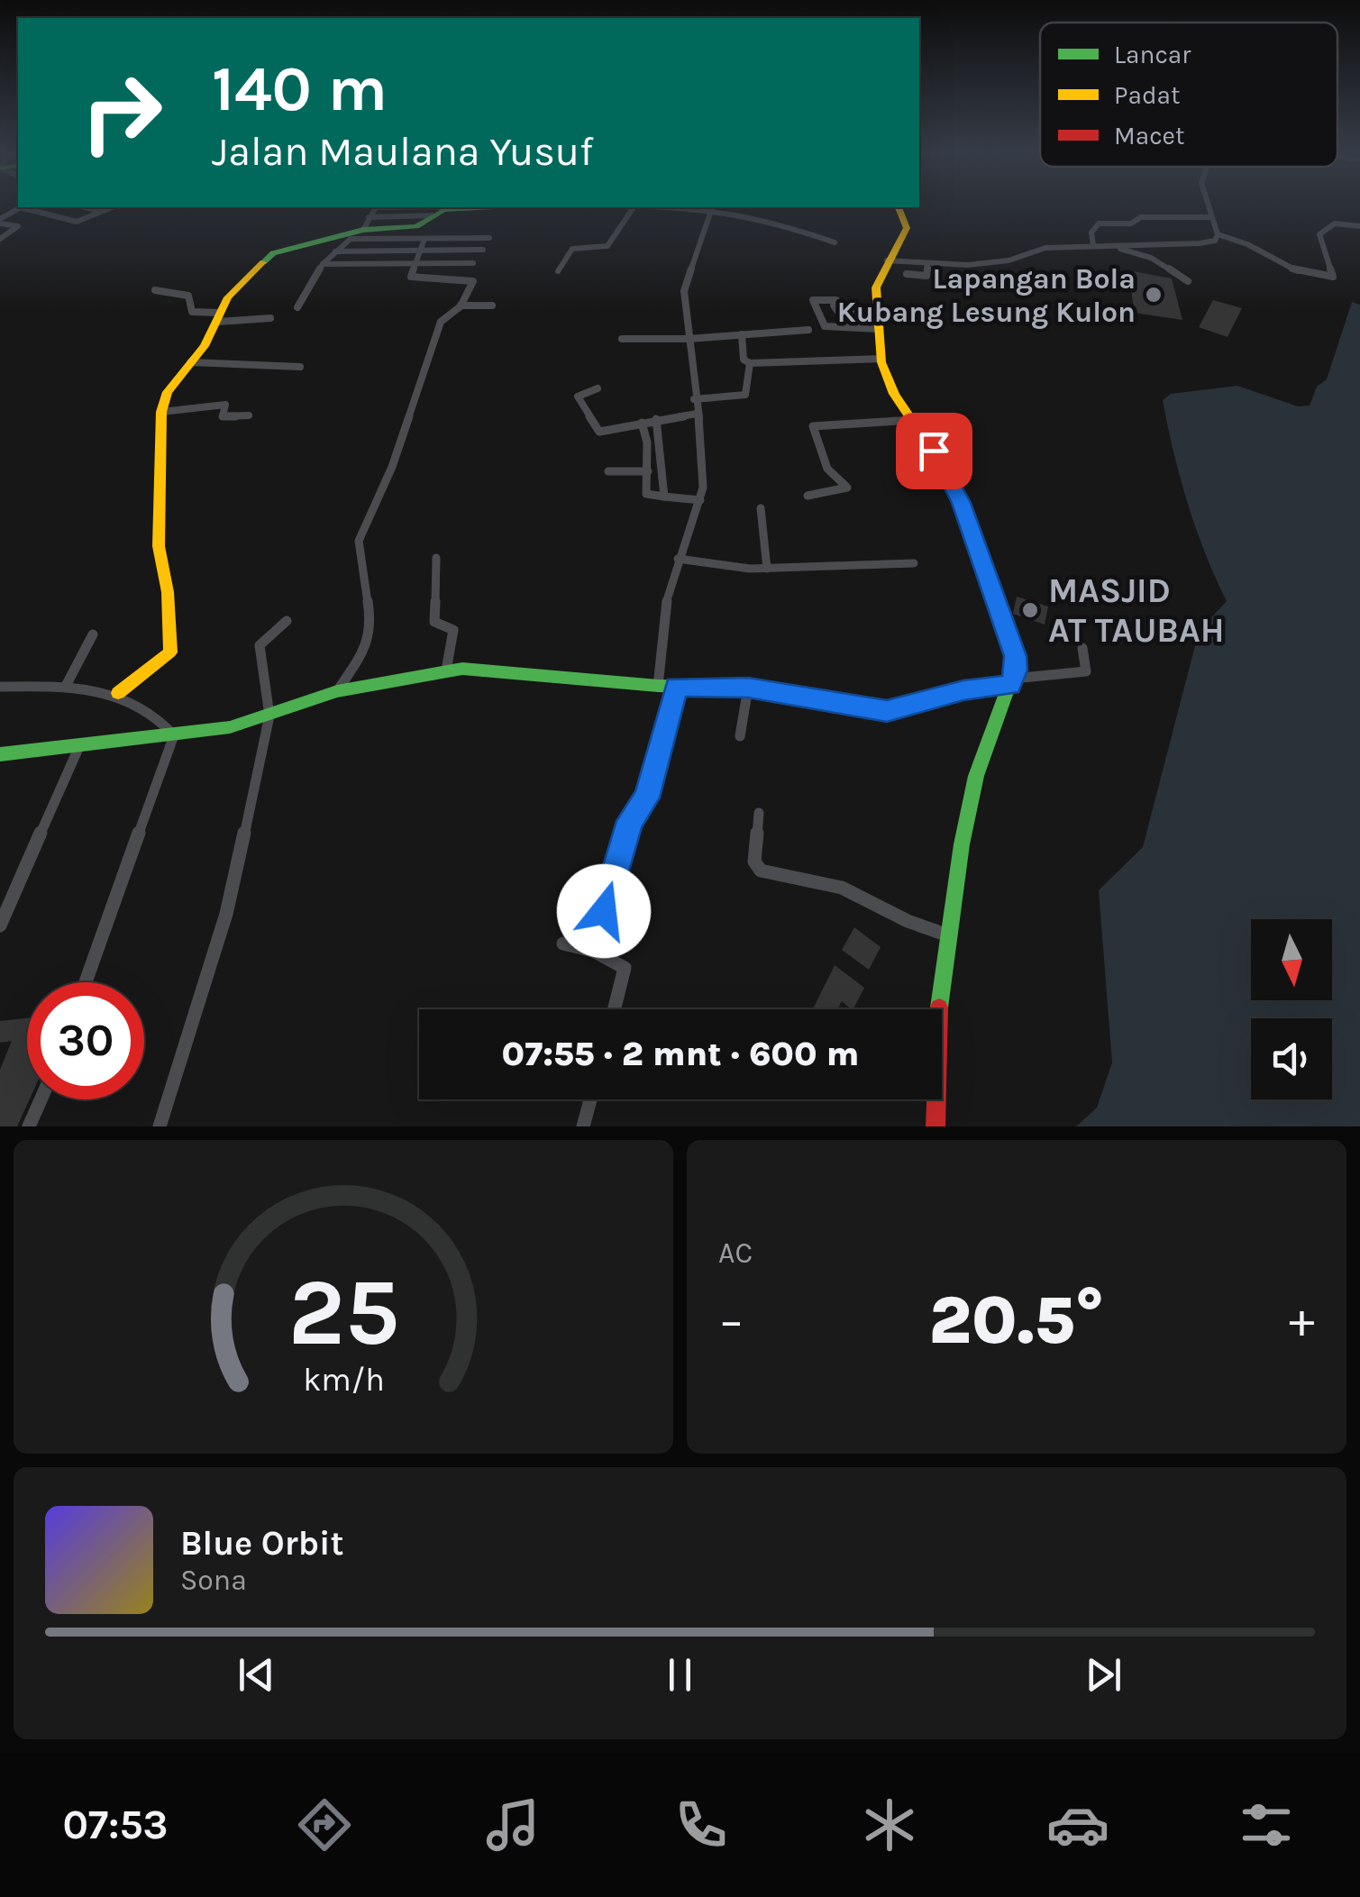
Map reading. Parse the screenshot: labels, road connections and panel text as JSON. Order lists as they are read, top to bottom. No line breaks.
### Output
{"places":["Lapangan Bola Kubang Lesung Kulon","MASJID AT TAUBAH"],"legend":["Lancar","Padat","Macet"],"north":"bottom","page":{"turn":["140 m","Jalan Maulana Yusuf"],"limit":"30","trip":"07:55 · 2 mnt · 600 m","tile":"AC","heat":["−","20.5°","+"],"song":["Blue Orbit","Sona"],"tabs":"07:53","gauge":["25","km/h"]}}
